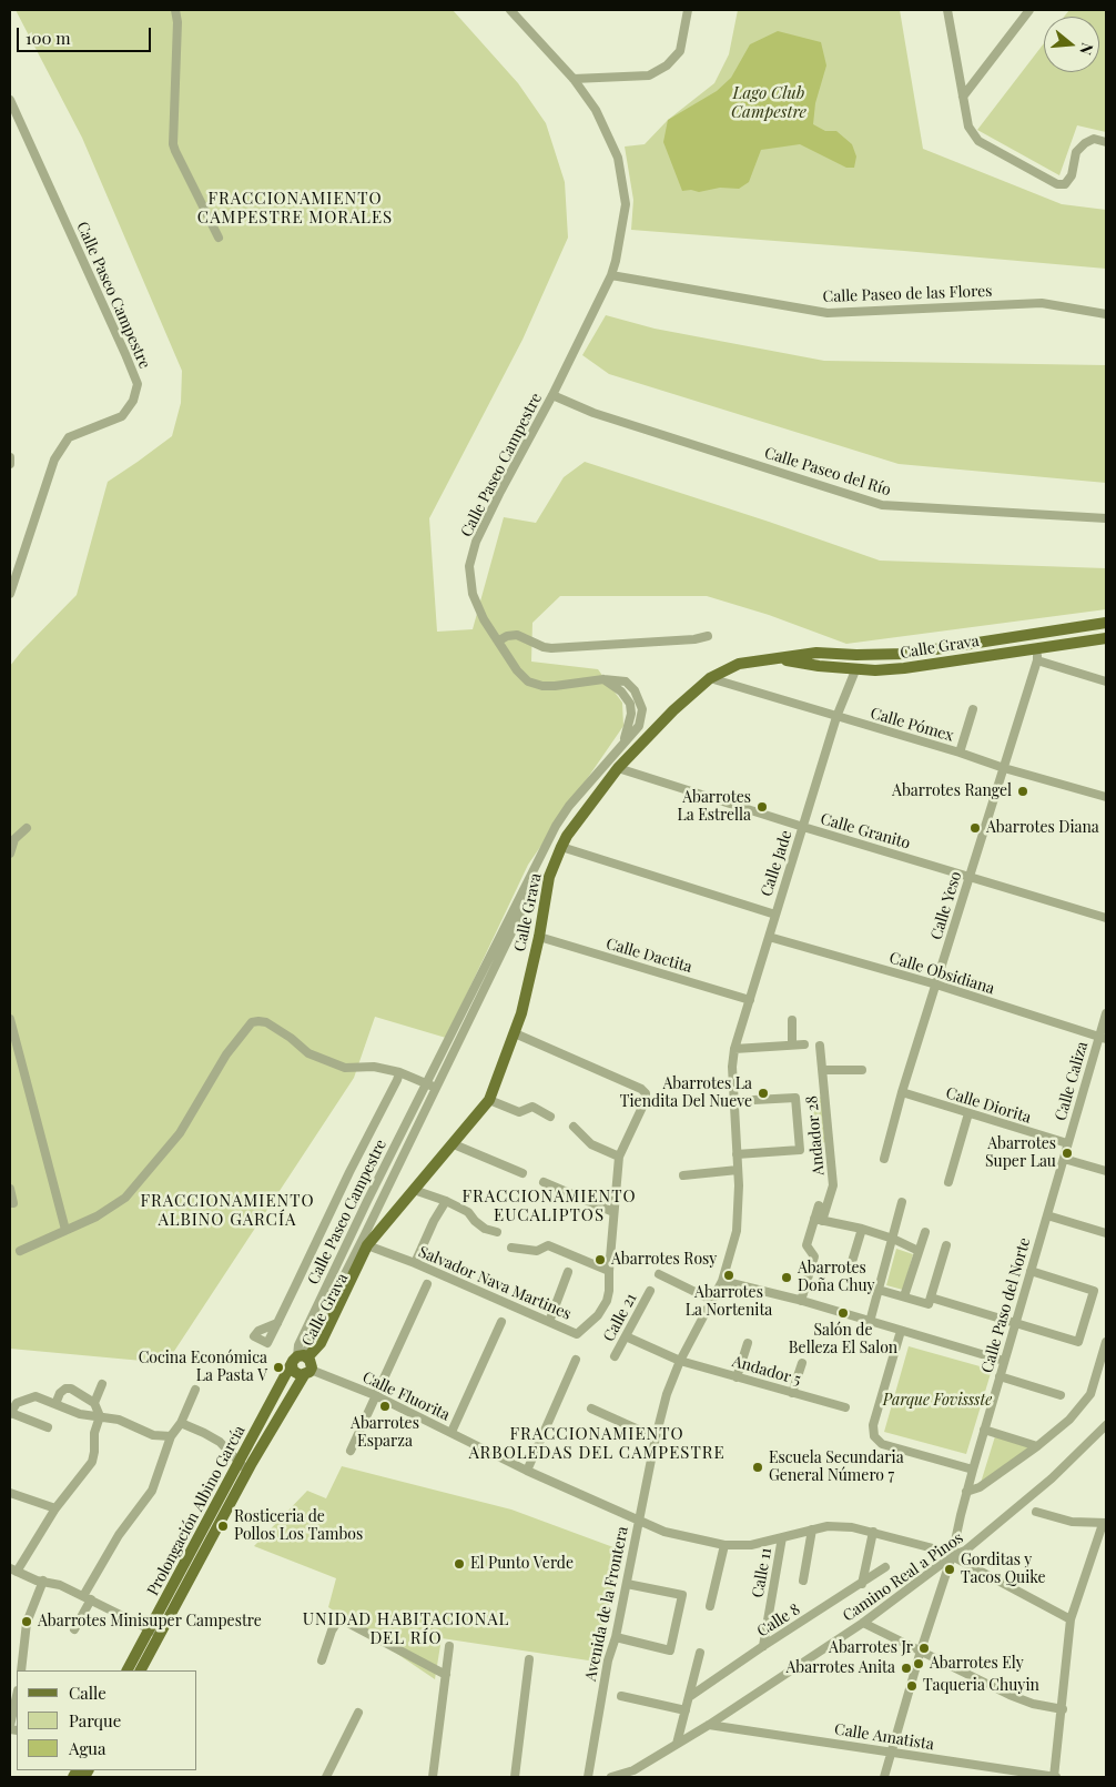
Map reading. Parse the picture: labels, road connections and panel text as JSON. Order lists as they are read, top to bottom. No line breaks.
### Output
{"streets":{"main road":["Calle Grava","Prolongación Albino García"],"street":["Calle Paseo de las Flores","Calle Paseo Campestre","Calle Paseo del Río","Calle Pómex","Calle Granito","Calle Jade","Calle Yeso","Calle Dactita","Calle Obsidiana","Calle Caliza","Calle Diorita","Andador 28","Salvador Nava Martines","Calle Paso del Norte","Calle 21","Andador 5","Calle Fluorita","Calle 11","Camino Real a Pinos","Avenida de la Frontera","Calle 8","Calle Amatista"]},"crossings":[["Calle Paseo de las Flores","Calle Paseo Campestre"],["Calle Paseo Campestre","Calle Paseo del Río"],["Calle Paseo Campestre","Calle Grava"],["Calle Paseo Campestre","Salvador Nava Martines"],["Calle Paseo Campestre","Calle Fluorita"],["Calle Paseo Campestre","Prolongación Albino García"],["Calle Grava","Calle Pómex"],["Calle Grava","Calle Granito"],["Calle Grava","Calle Jade"],["Calle Grava","Calle Yeso"],["Calle Grava","Calle Dactita"],["Calle Grava","Salvador Nava Martines"],["Calle Grava","Calle Fluorita"],["Calle Grava","Prolongación Albino García"],["Calle Pómex","Calle Jade"],["Calle Pómex","Calle Yeso"],["Calle Granito","Calle Jade"],["Calle Granito","Calle Yeso"],["Calle Jade","Calle Dactita"],["Calle Jade","Calle Obsidiana"],["Calle Jade","Avenida de la Frontera"],["Calle Yeso","Calle Obsidiana"],["Calle Yeso","Calle Diorita"],["Calle Obsidiana","Calle Caliza"],["Calle Caliza","Calle Diorita"],["Calle Caliza","Calle Paso del Norte"],["Calle Paso del Norte","Calle Fluorita"],["Calle Paso del Norte","Camino Real a Pinos"],["Calle Paso del Norte","Calle Amatista"],["Calle 21","Andador 5"],["Andador 5","Avenida de la Frontera"],["Calle Fluorita","Prolongación Albino García"],["Calle Fluorita","Calle 11"],["Calle Fluorita","Camino Real a Pinos"],["Calle Fluorita","Avenida de la Frontera"],["Calle 11","Calle 8"],["Camino Real a Pinos","Calle Amatista"]],"districts":["FRACCIONAMIENTO CAMPESTRE MORALES","FRACCIONAMIENTO EUCALIPTOS","FRACCIONAMIENTO ALBINO GARCÍA","FRACCIONAMIENTO ARBOLEDAS DEL CAMPESTRE","UNIDAD HABITACIONAL DEL RÍO"],"water":["Lago Club Campestre"],"parks":["Parque Fovissste"],"places":["Abarrotes Rangel","Abarrotes La Estrella","Abarrotes Diana","Abarrotes La Tiendita Del Nueve","Abarrotes Super Lau","Abarrotes Rosy","Abarrotes La Nortenita","Abarrotes Doña Chuy","Salón de Belleza El Salon","Cocina Económica La Pasta V","Abarrotes Esparza","Escuela Secundaria General Número 7","Rosticeria de Pollos Los Tambos","El Punto Verde","Gorditas y Tacos Quike","Abarrotes Minisuper Campestre","Abarrotes Jr","Abarrotes Ely","Abarrotes Anita","Taqueria Chuyin"],"legend":["Calle","Parque","Agua"],"scale_bar":"100 m","north":"right"}
